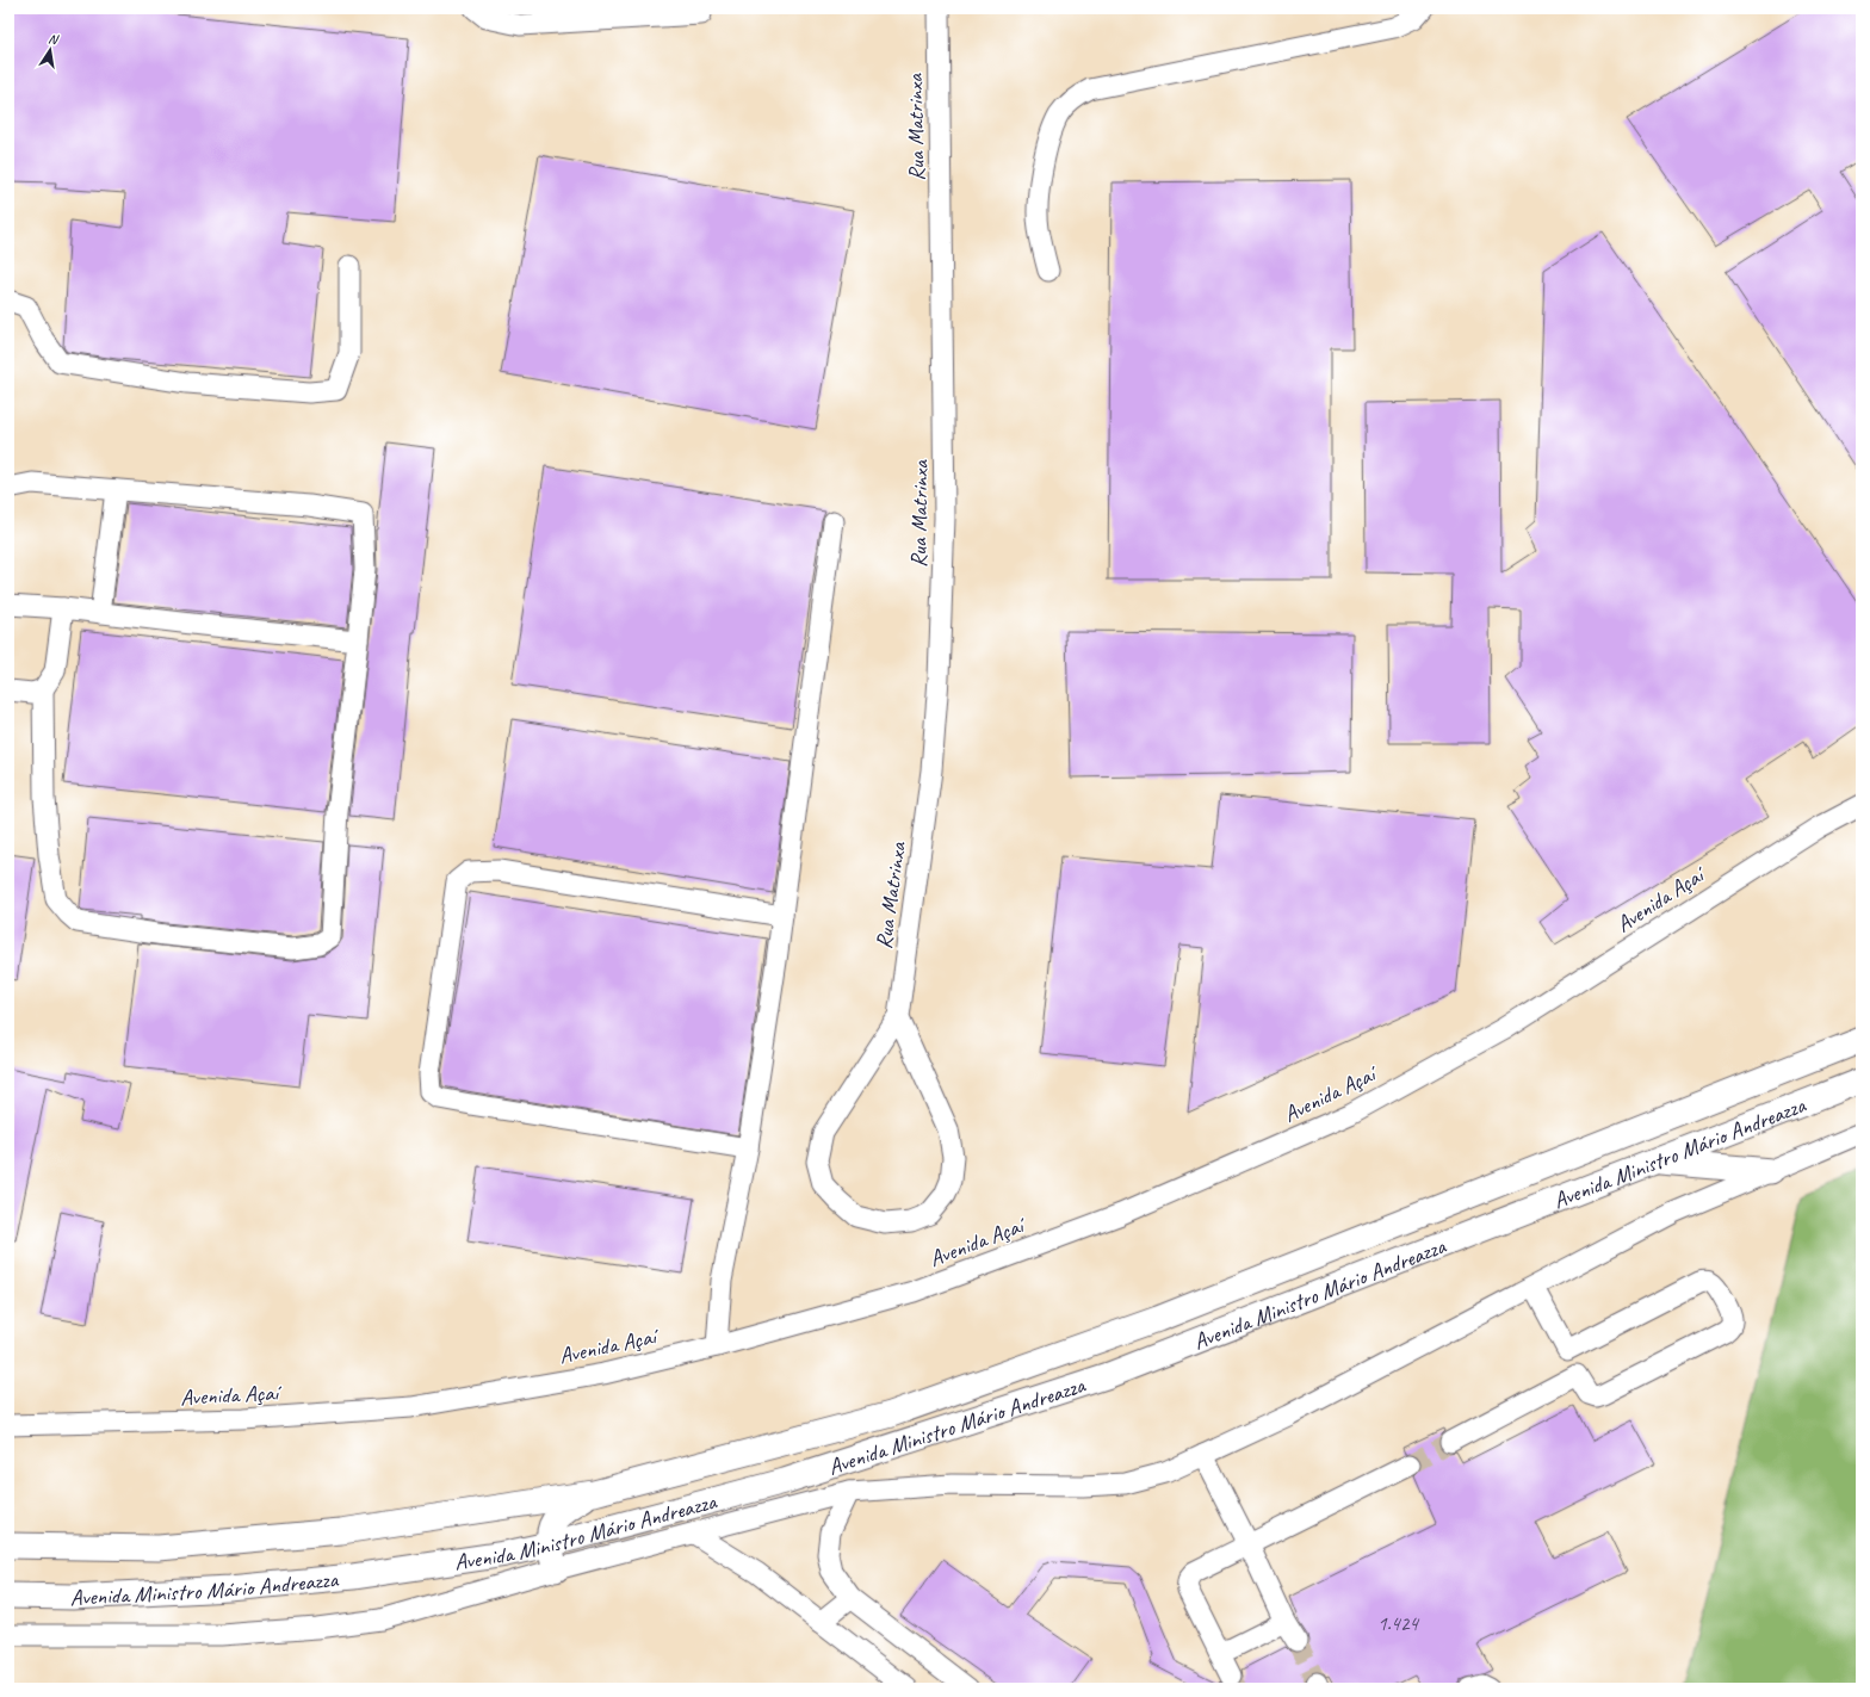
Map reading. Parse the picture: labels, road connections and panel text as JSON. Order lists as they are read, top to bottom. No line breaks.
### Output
{"streets":{"main road":["Avenida Ministro Mário Andreazza"],"street":["Rua Matrinxa","Avenida Açaí"]},"house_numbers":["1.424"],"north":"top"}
